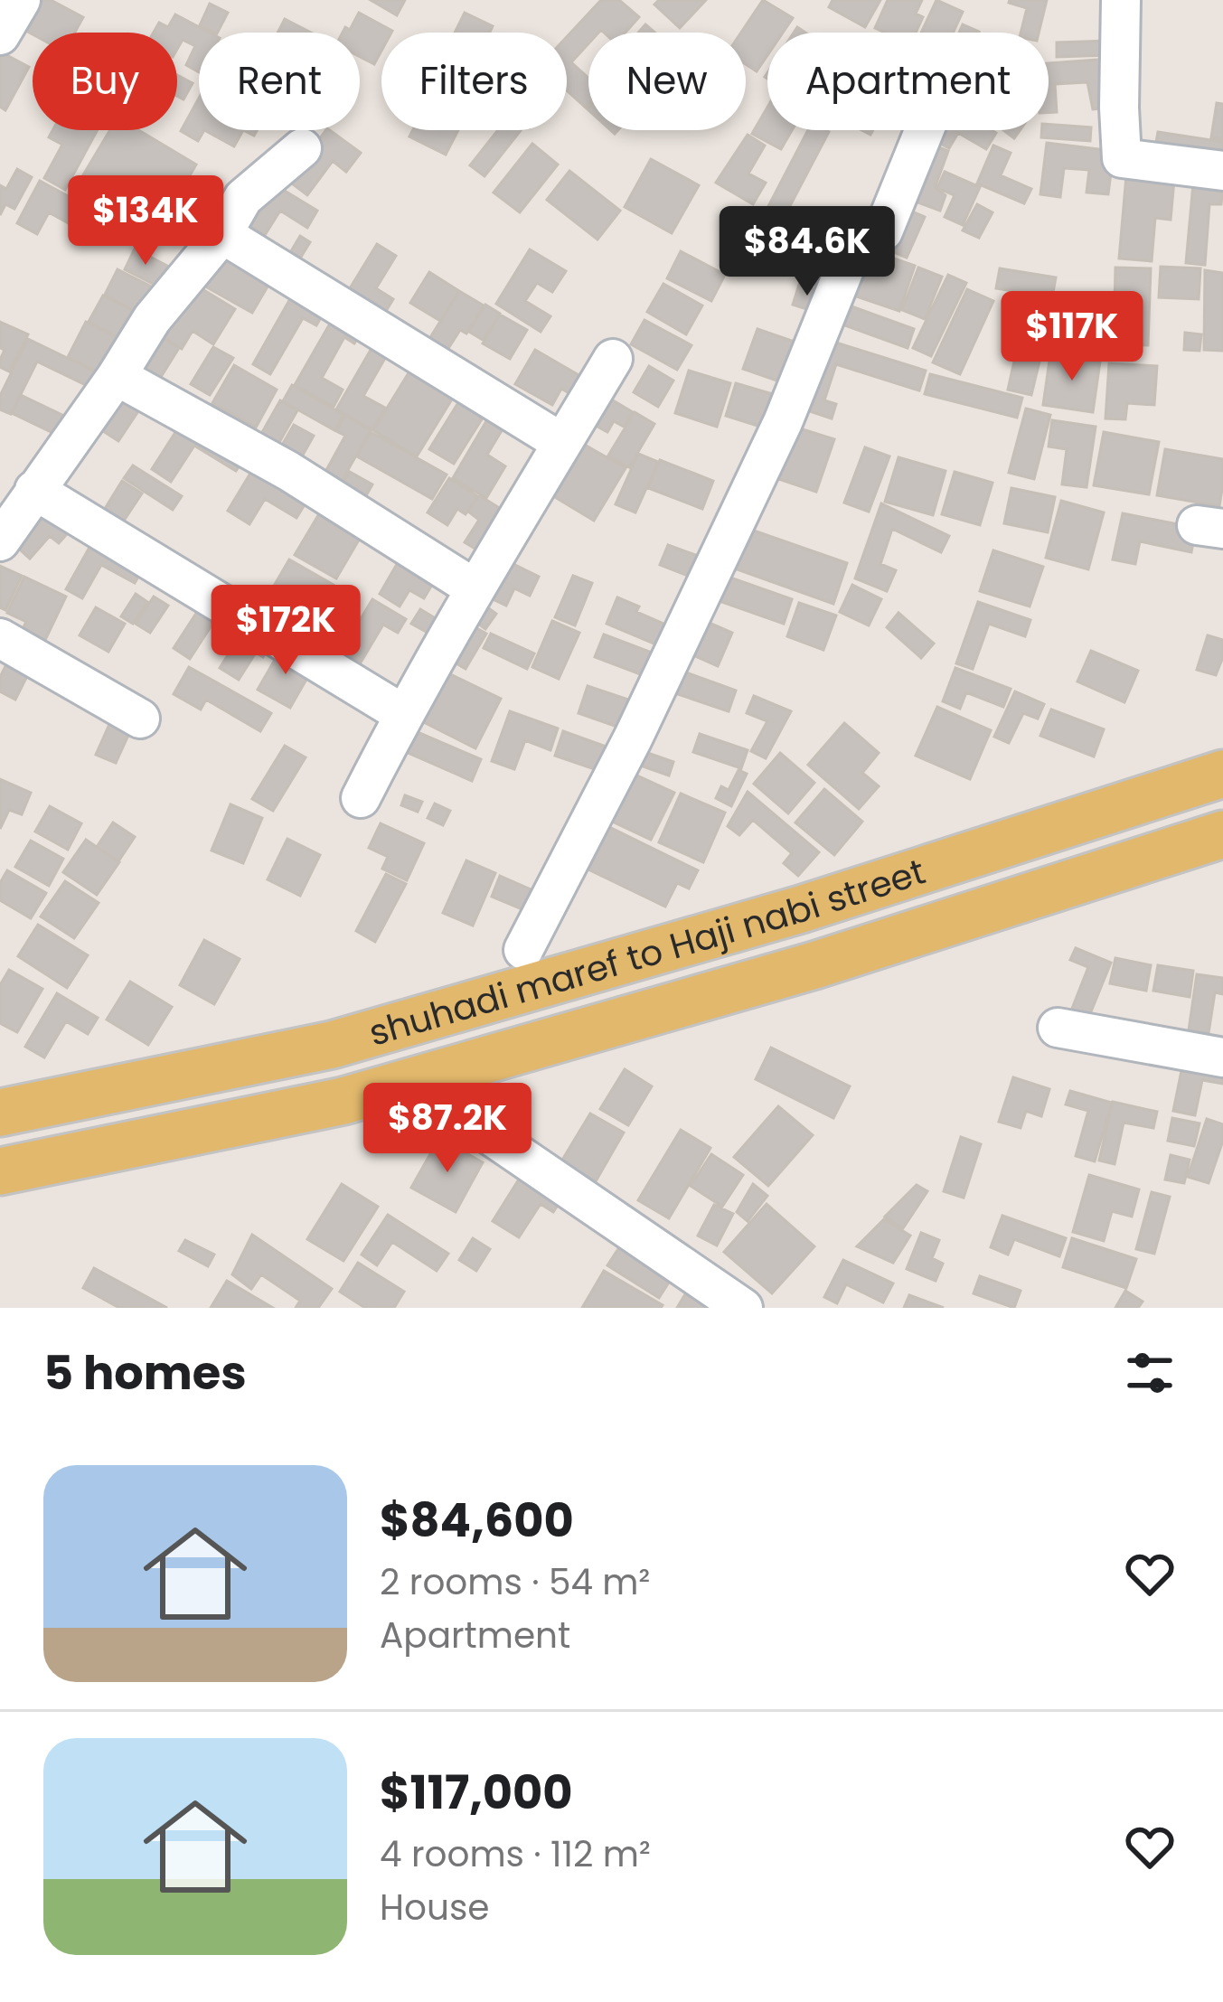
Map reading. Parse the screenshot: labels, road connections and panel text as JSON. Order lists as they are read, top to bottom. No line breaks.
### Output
{"streets":{"main road":["shuhadi maref to Haji nabi street"]},"page":{"chip":["Buy","Rent","Filters","New","Apartment"],"price":["$134K","$84.6K","$117K","$172K","$87.2K"],"heading":"5 homes","list":[{"name":"$84,600","note":"2 rooms · 54 m² · Apartment"},{"name":"$117,000","note":"4 rooms · 112 m² · House"}]}}
